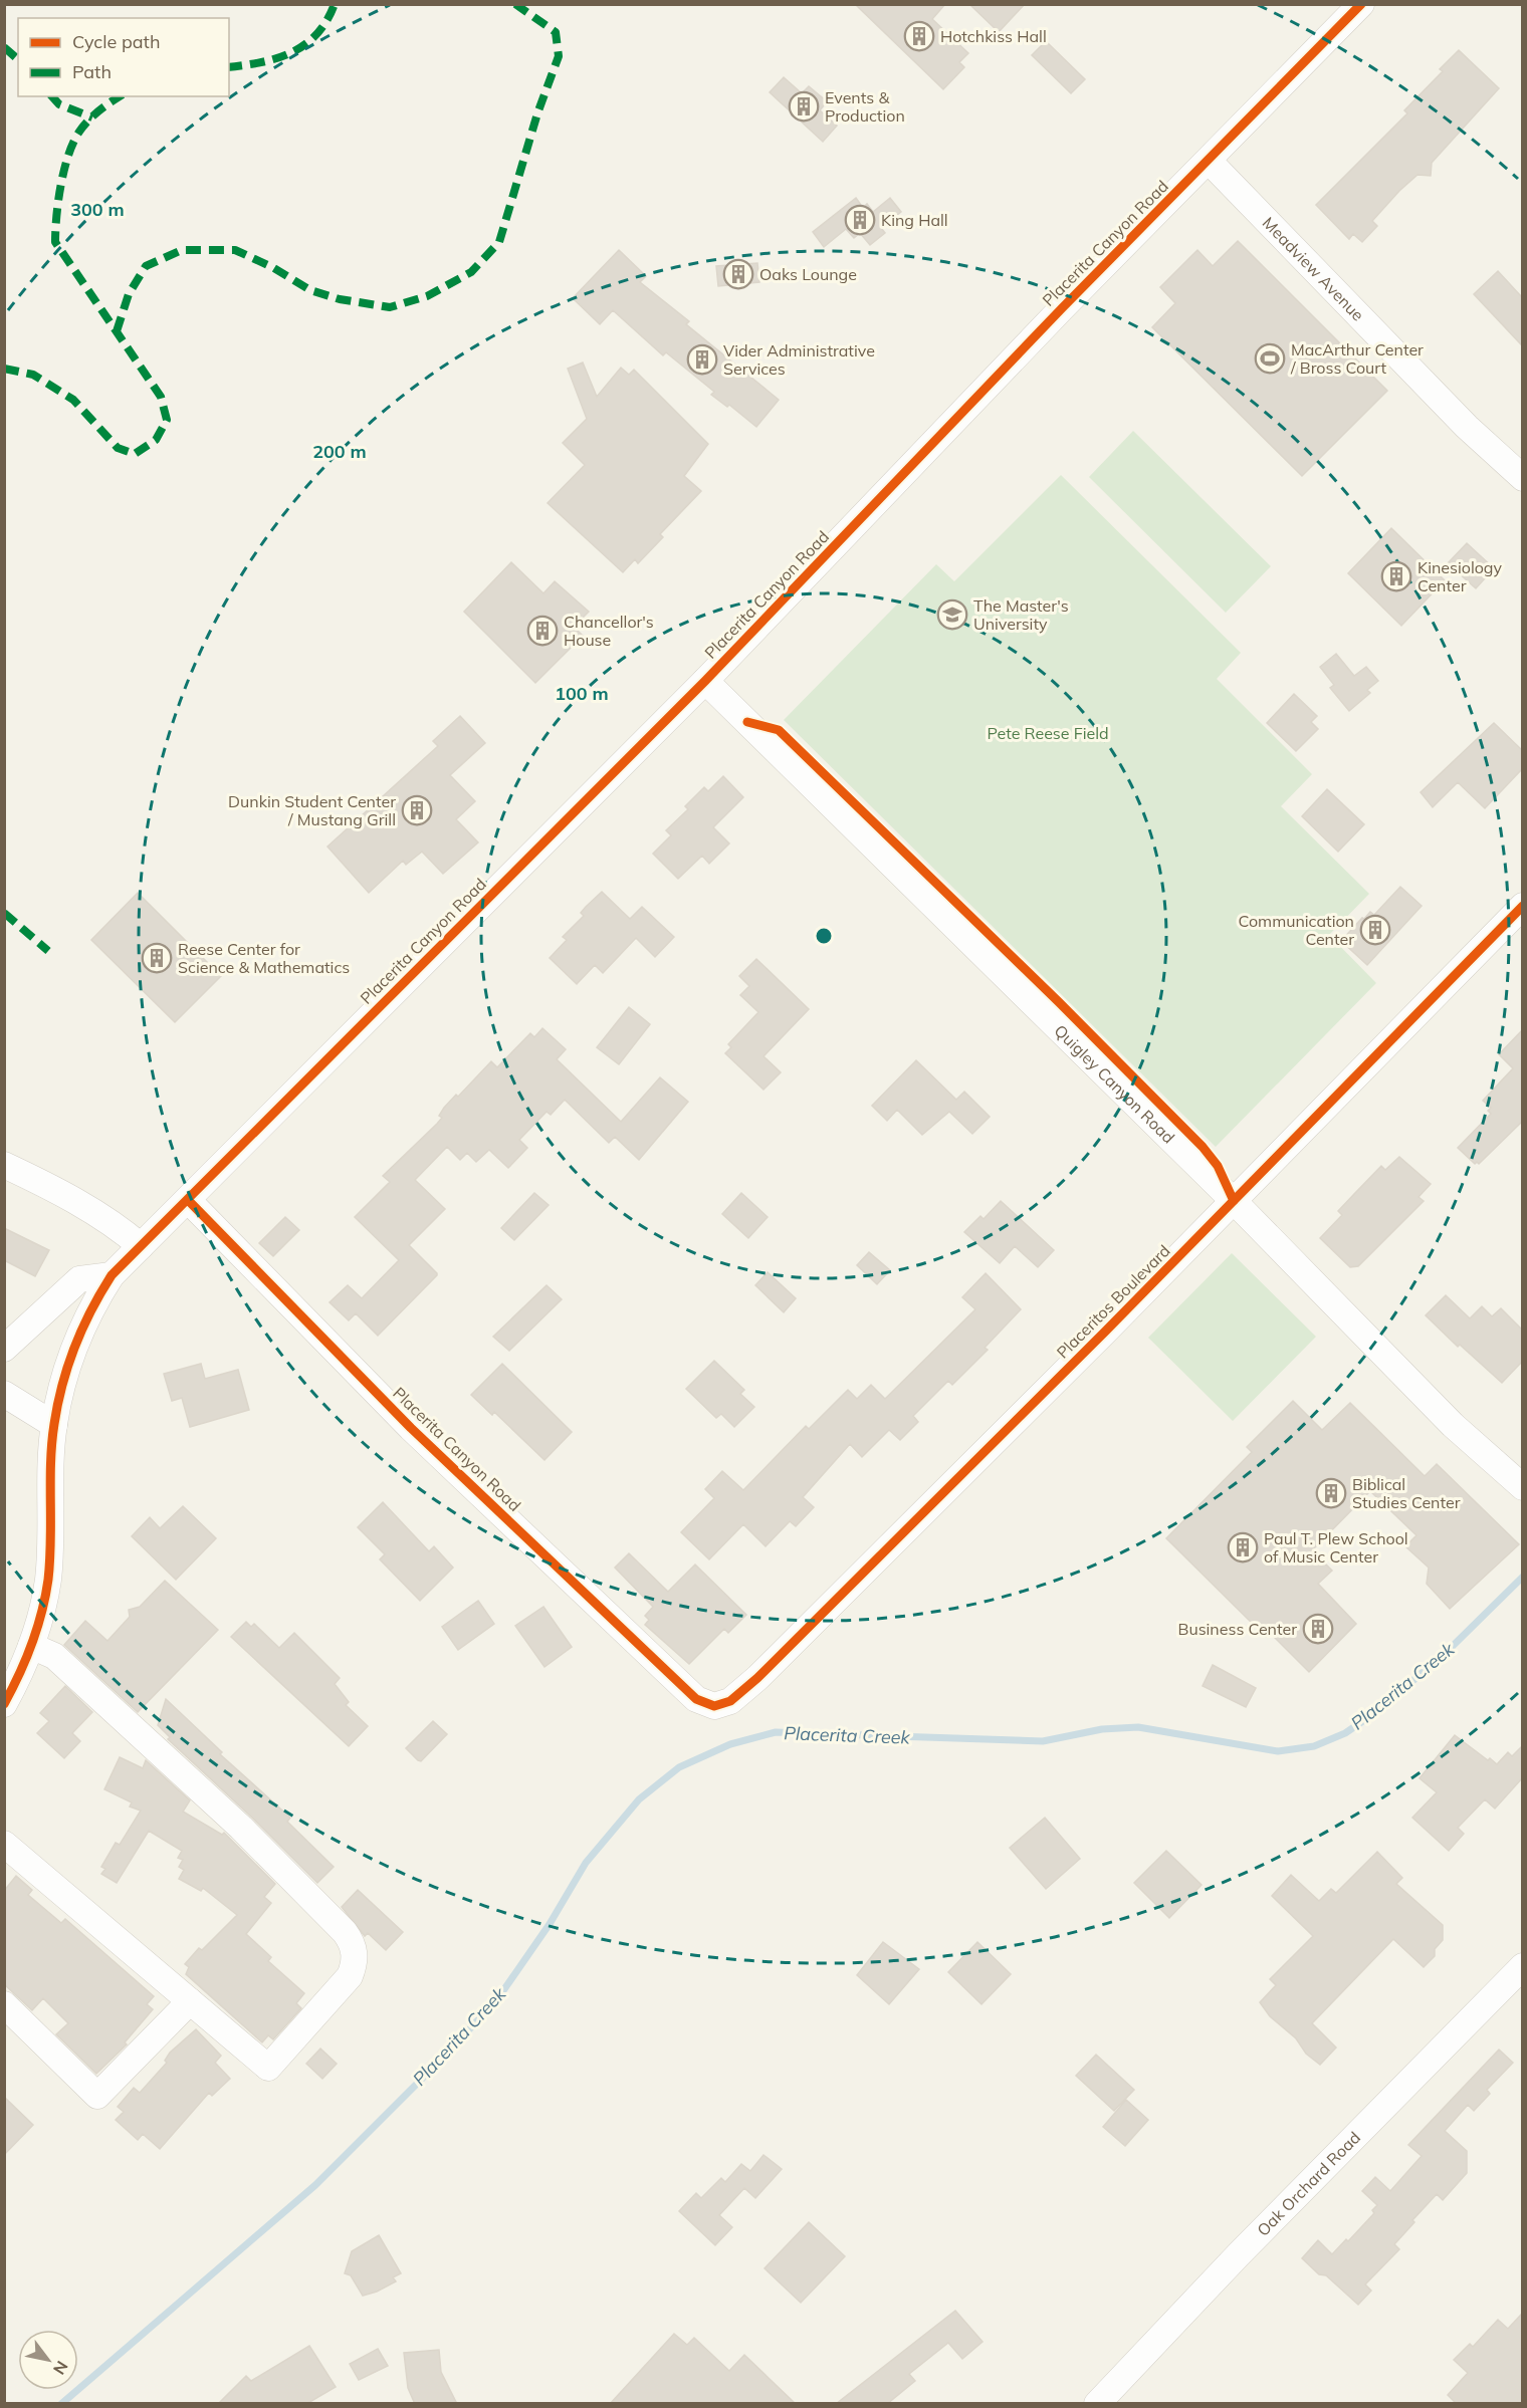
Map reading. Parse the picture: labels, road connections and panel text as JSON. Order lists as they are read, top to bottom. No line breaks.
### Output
{"streets":{"street":["Placerita Canyon Road","Meadview Avenue","Quigley Canyon Road","Placeritos Boulevard","Oak Orchard Road"]},"crossings":[["Placerita Canyon Road","Meadview Avenue"],["Placerita Canyon Road","Quigley Canyon Road"],["Placerita Canyon Road","Placeritos Boulevard"],["Quigley Canyon Road","Placeritos Boulevard"]],"water":["Placerita Creek"],"parks":["Pete Reese Field"],"places":{"building":["Hotchkiss Hall","Events & Production","King Hall","Oaks Lounge","Vider Administrative Services","Kinesiology Center","Chancellor's House","Dunkin Student Center / Mustang Grill","Communication Center","Reese Center for Science & Mathematics","Biblical Studies Center","Paul T. Plew School of Music Center","Business Center"],"sports":["MacArthur Center / Bross Court"],"school or university":["The Master's University"]},"legend":["Cycle path","Path"],"north":"bottom right","rings":["300 m","200 m","100 m"]}
